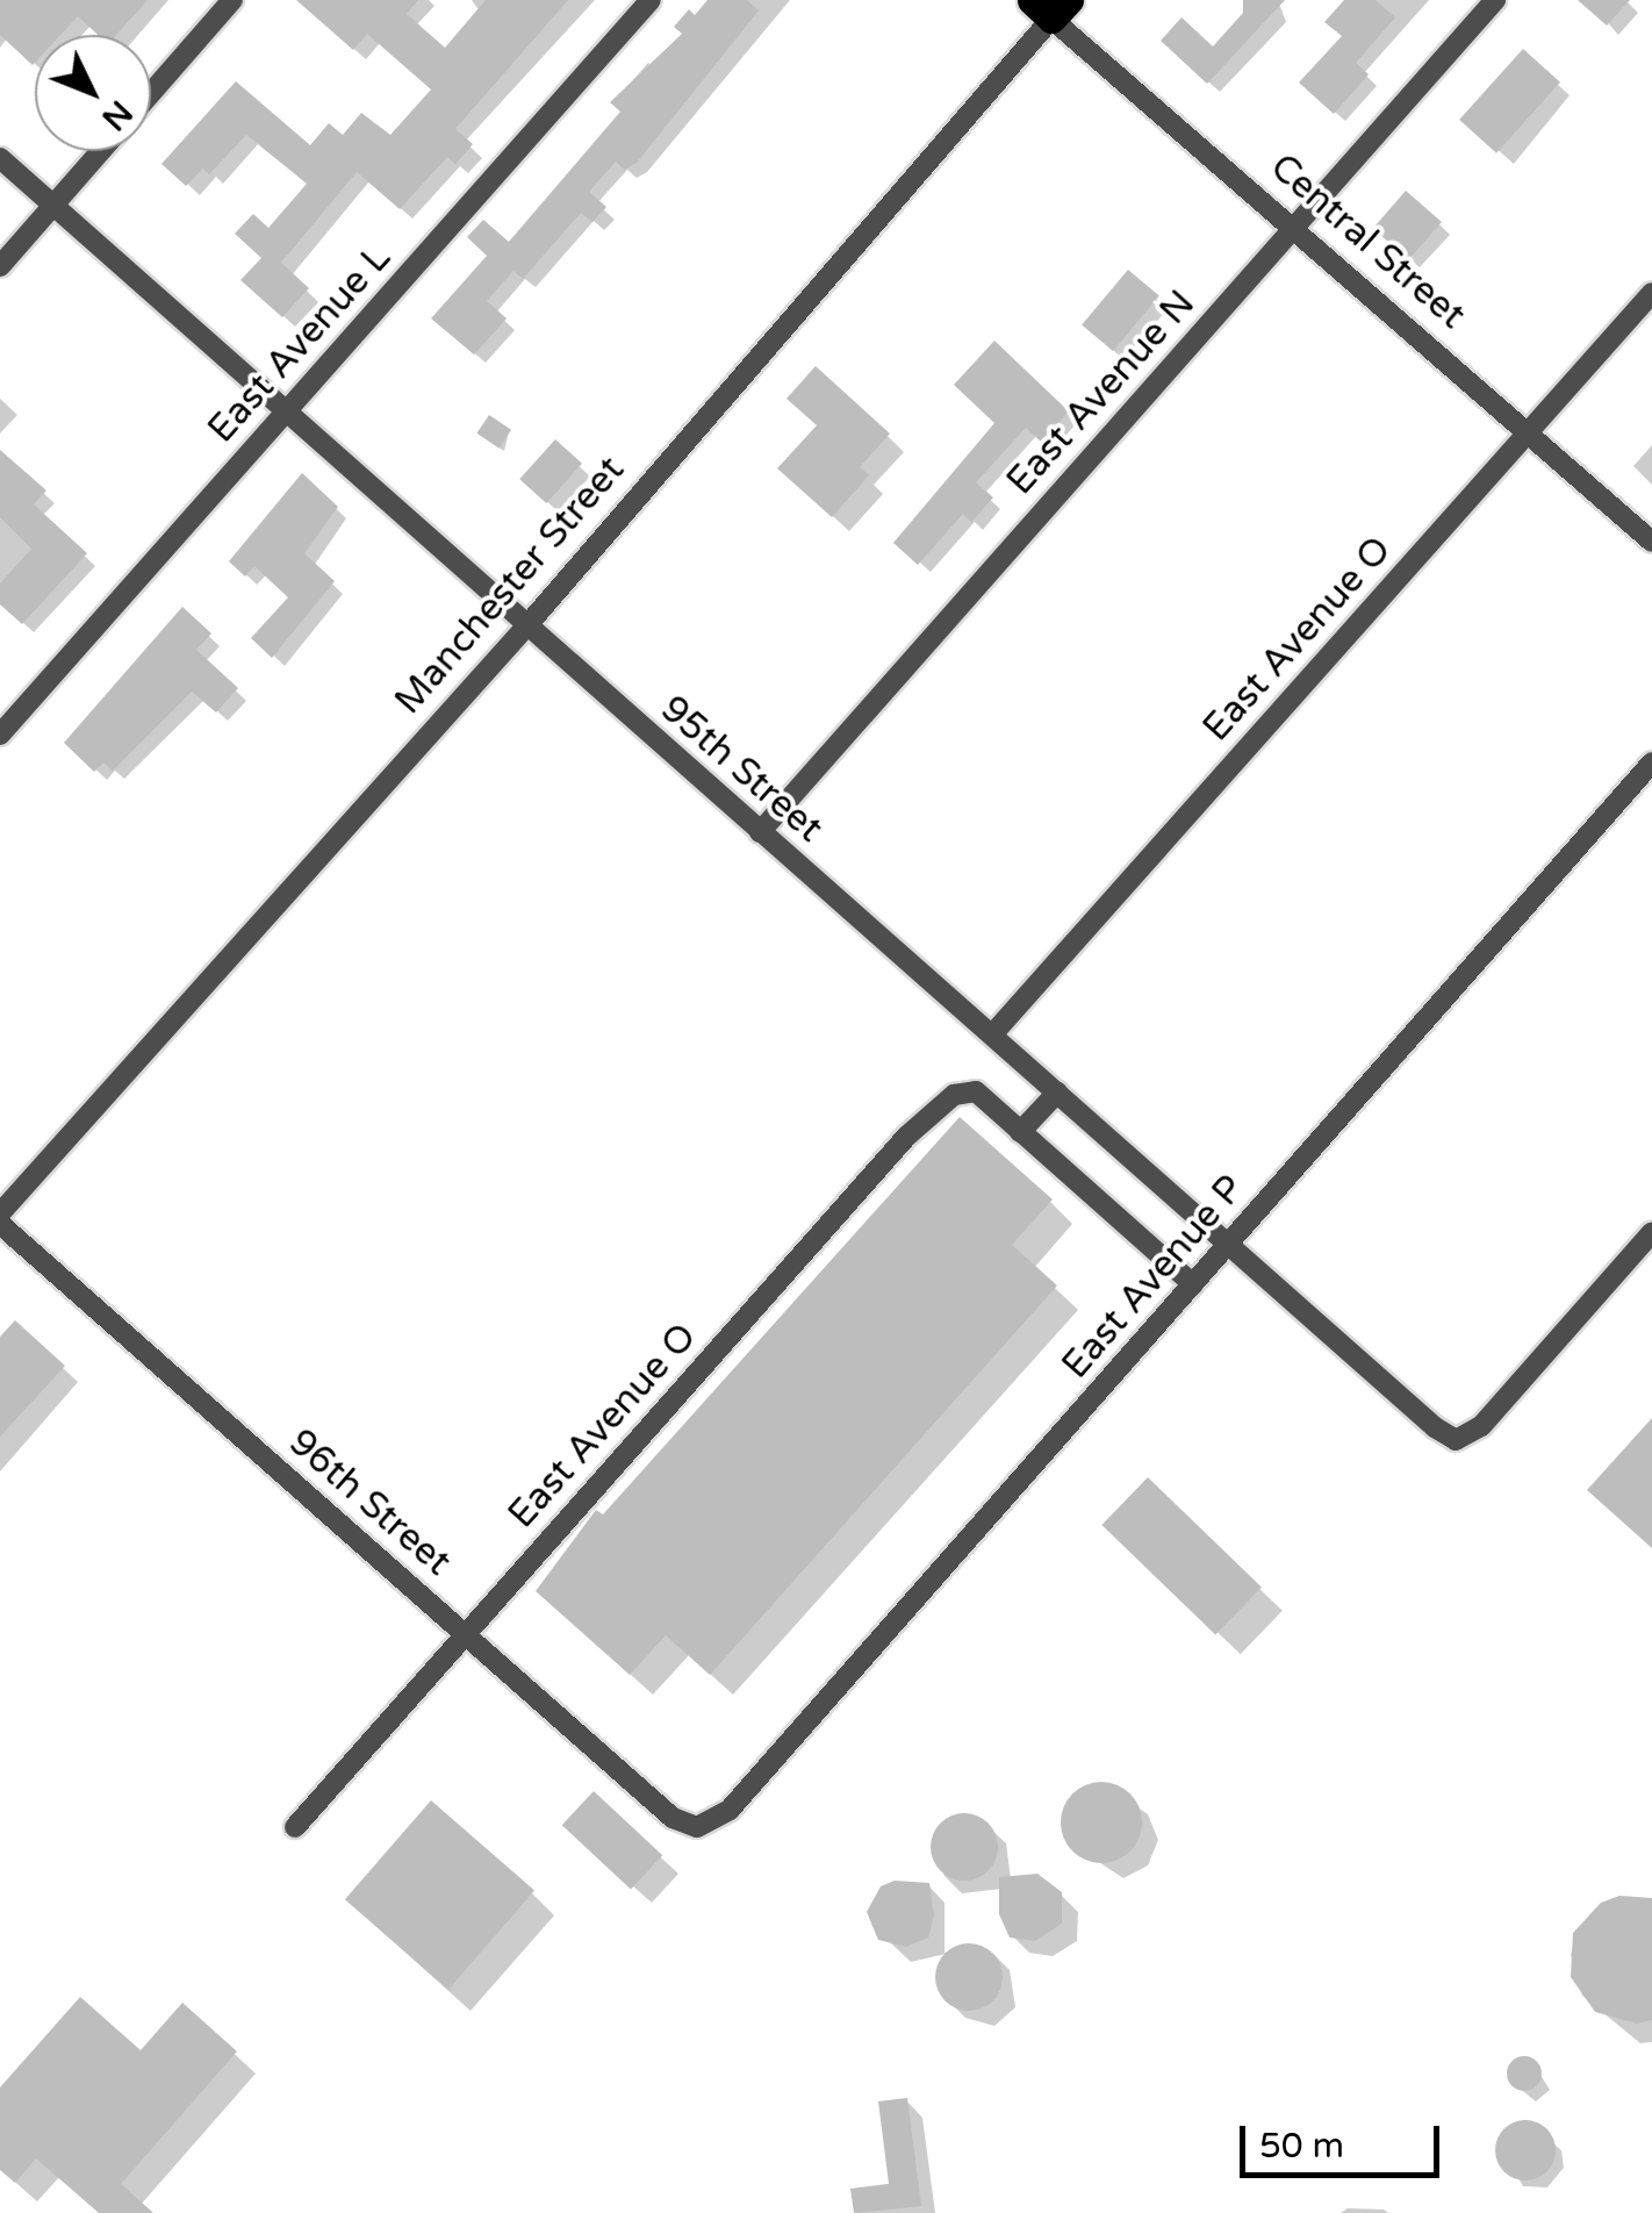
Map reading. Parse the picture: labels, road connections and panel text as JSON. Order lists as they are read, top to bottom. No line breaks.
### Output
{"streets":{"street":["Central Street","East Avenue L","East Avenue N","Manchester Street","East Avenue O","95th Street","East Avenue P","96th Street"]},"crossings":[["Central Street","East Avenue N"],["Central Street","Manchester Street"],["Central Street","East Avenue O"],["East Avenue L","95th Street"],["East Avenue N","95th Street"],["Manchester Street","95th Street"],["East Avenue O","95th Street"],["East Avenue O","96th Street"],["95th Street","East Avenue P"],["East Avenue P","96th Street"]],"scale_bar":"50 m","north":"bottom right"}
